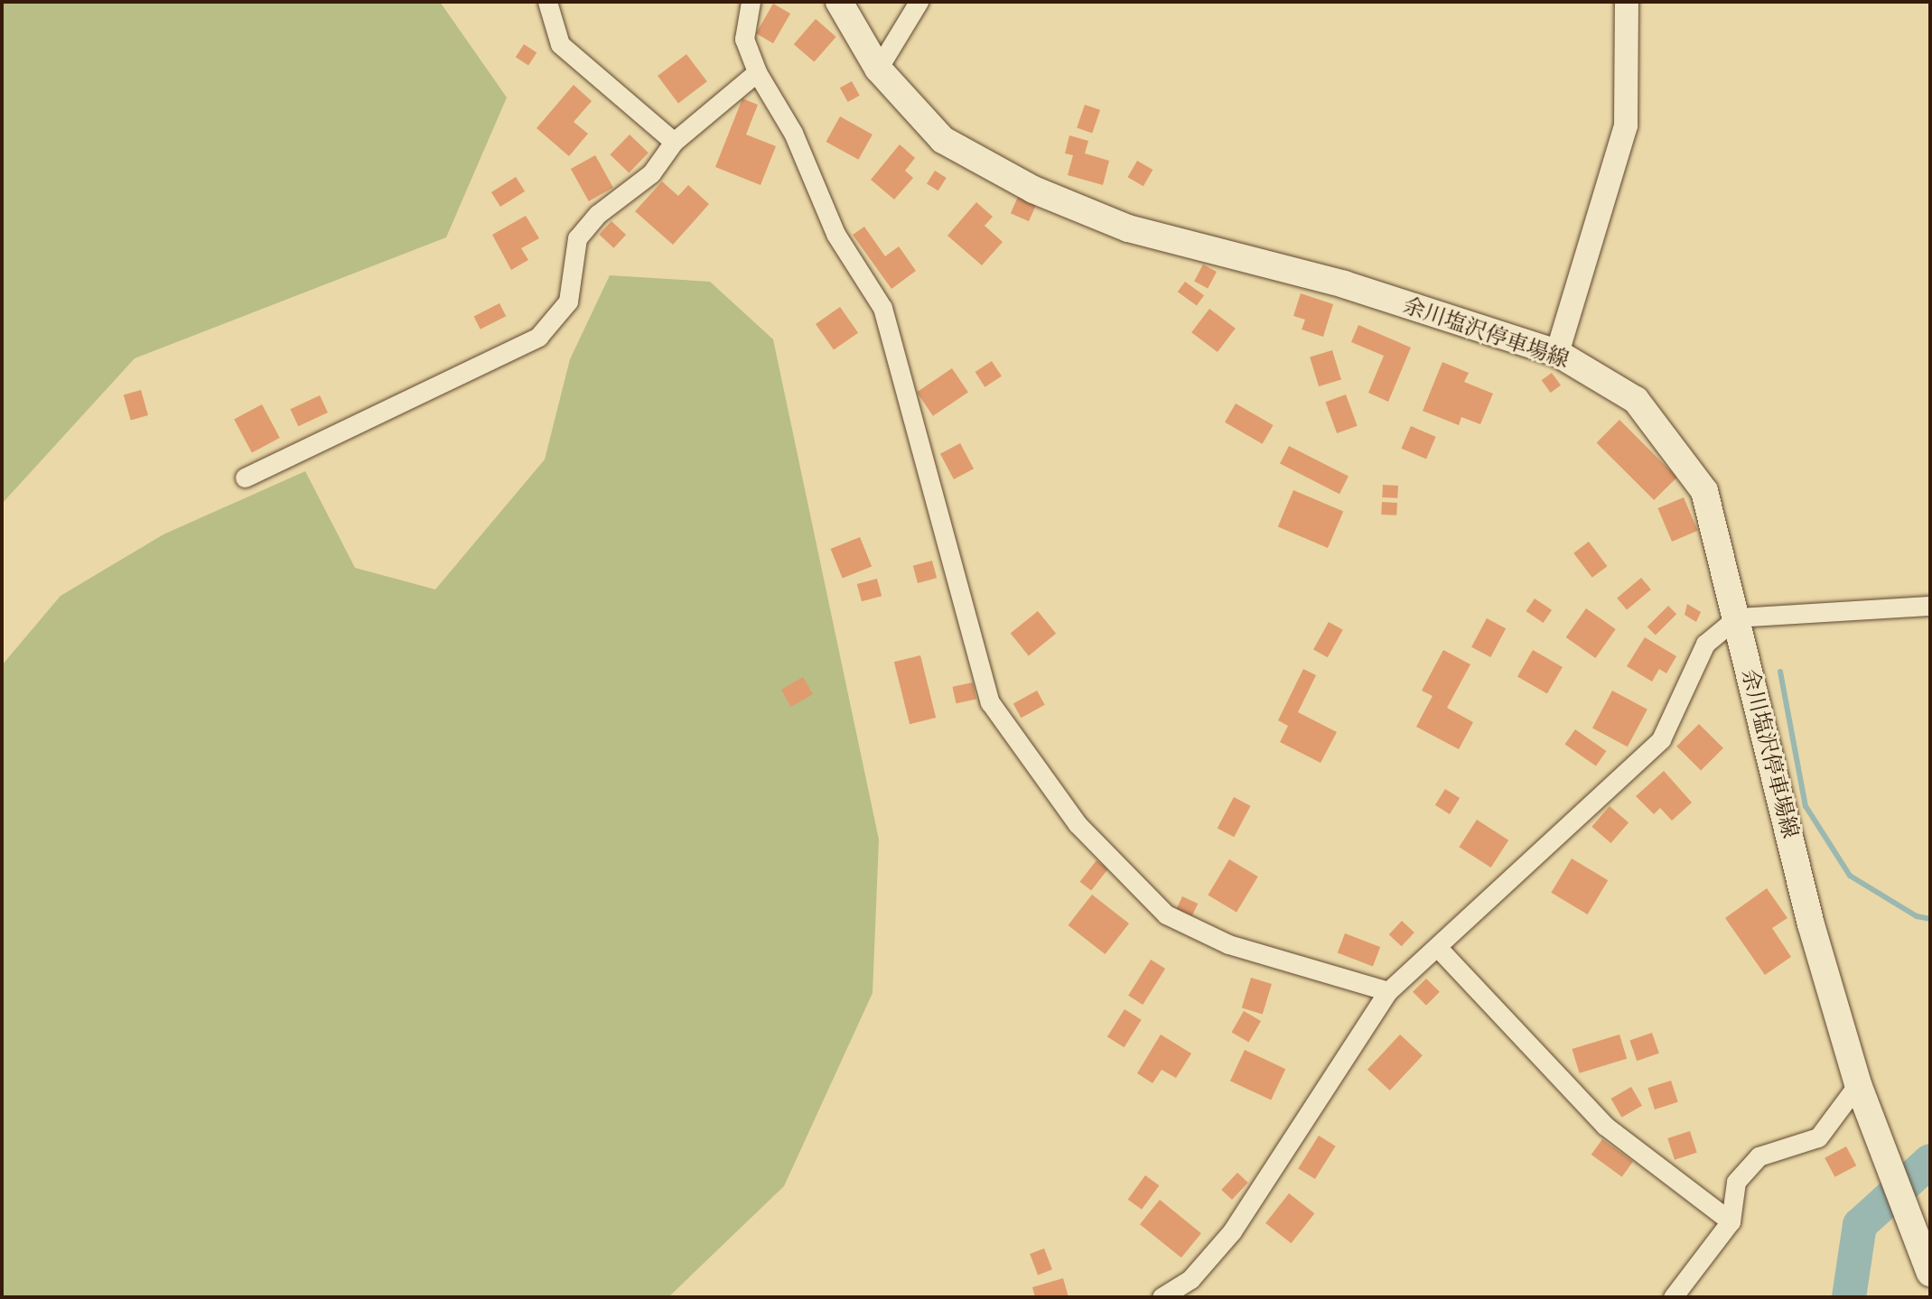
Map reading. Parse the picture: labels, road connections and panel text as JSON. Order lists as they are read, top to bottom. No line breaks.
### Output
{"streets":{"main road":["余川塩沢停車場線"]}}
